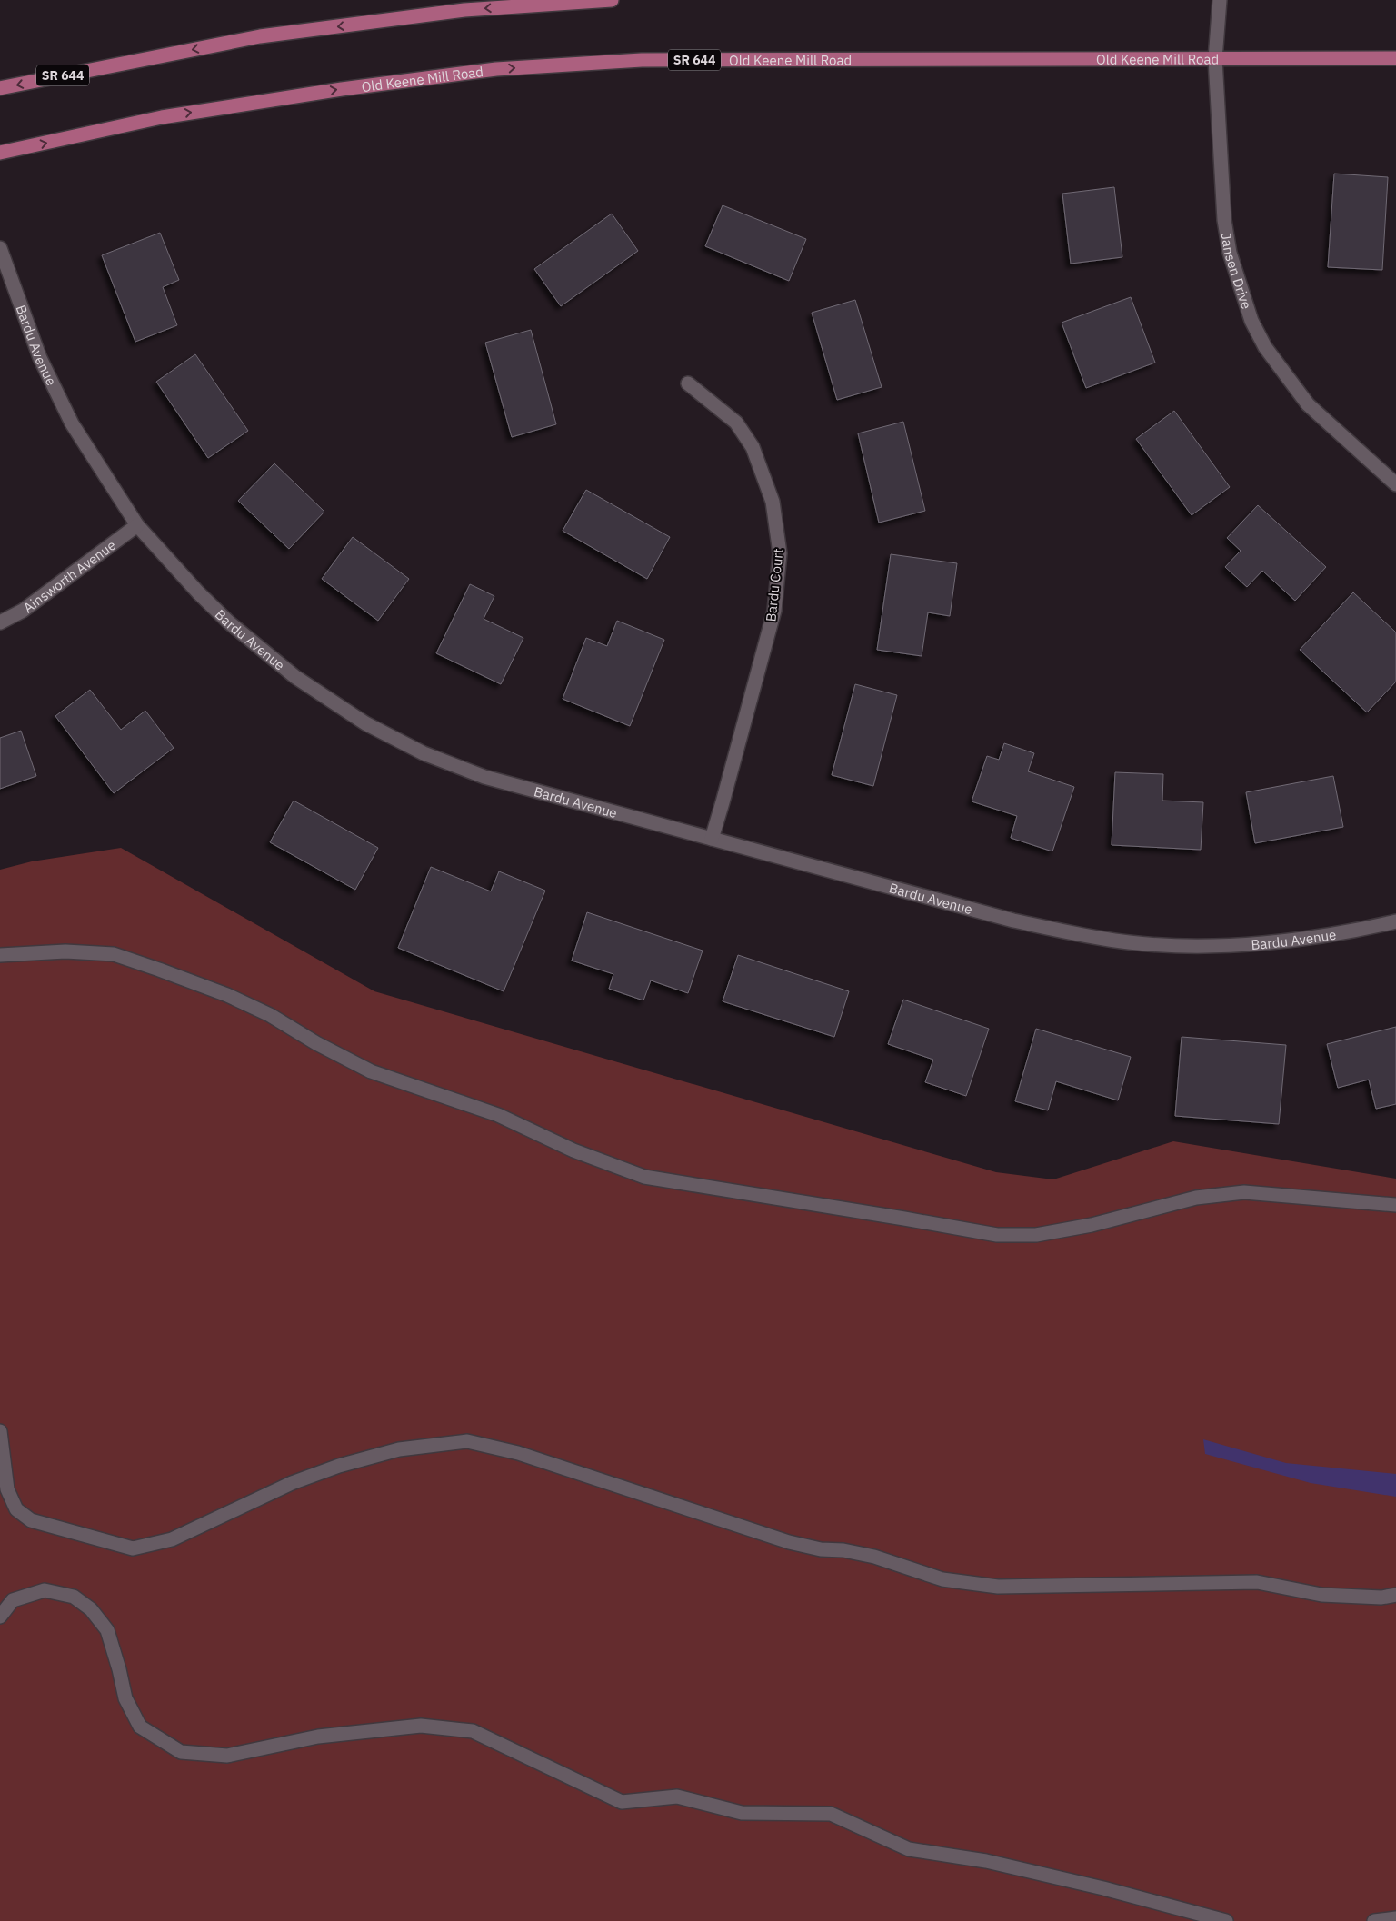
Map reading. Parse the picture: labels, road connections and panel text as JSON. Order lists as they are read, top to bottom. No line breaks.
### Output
{"streets":{"main road":["Old Keene Mill Road","SR 644"],"street":["Jansen Drive","Bardu Avenue","Ainsworth Avenue","Bardu Court"]},"crossings":[["Old Keene Mill Road","Jansen Drive"],["Bardu Avenue","Ainsworth Avenue"],["Bardu Avenue","Bardu Court"]]}
